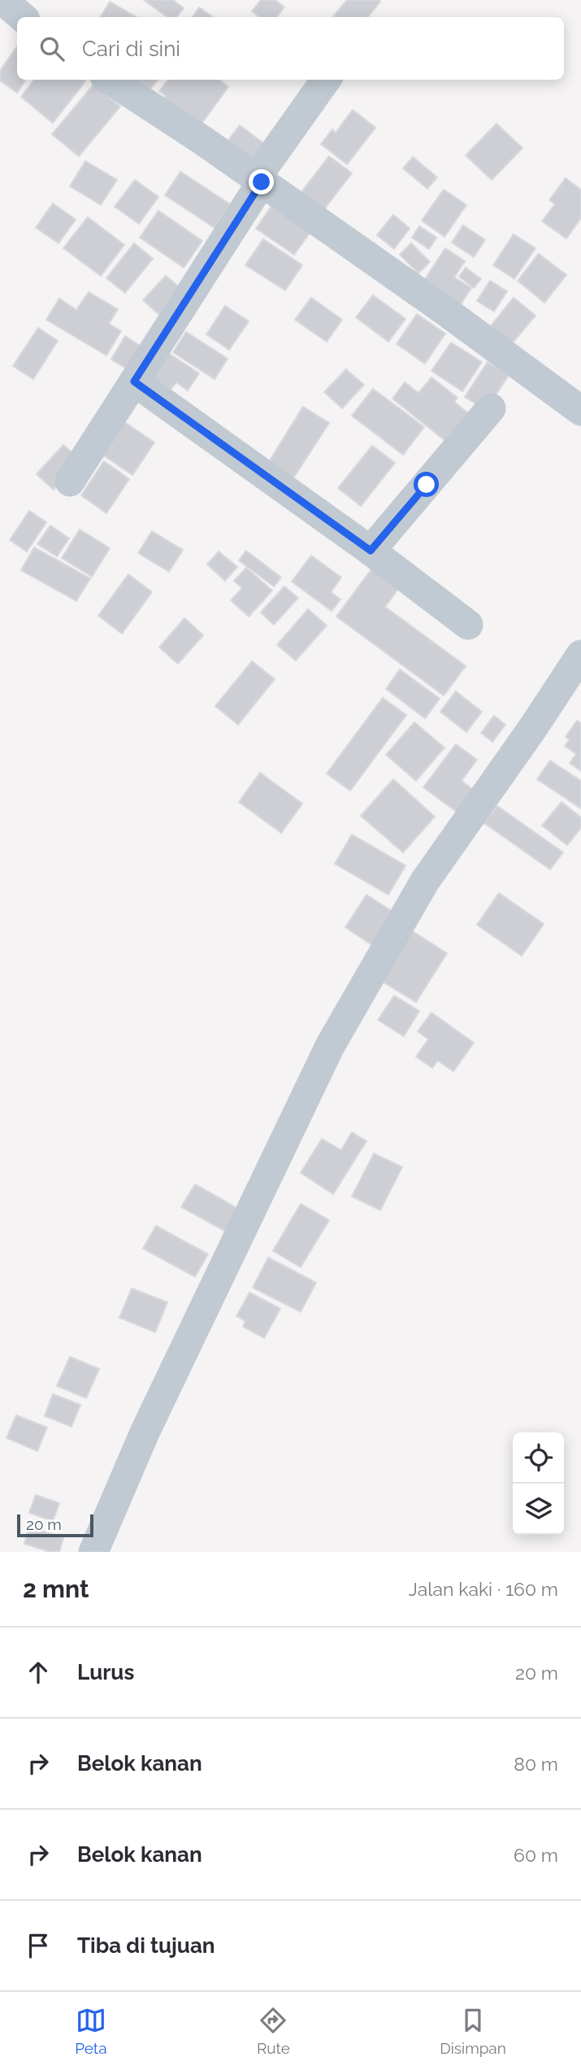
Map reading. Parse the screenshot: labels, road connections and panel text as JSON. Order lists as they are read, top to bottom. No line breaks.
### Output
{"scale_bar":"20 m","page":{"search":"Cari di sini","scale":"20 m","heading":["2 mnt","Jalan kaki · 160 m"],"list":[["Lurus","20 m"],["Belok kanan","80 m"],["Belok kanan","60 m"],"Tiba di tujuan"],"nav":["Peta","Rute","Disimpan"]}}
